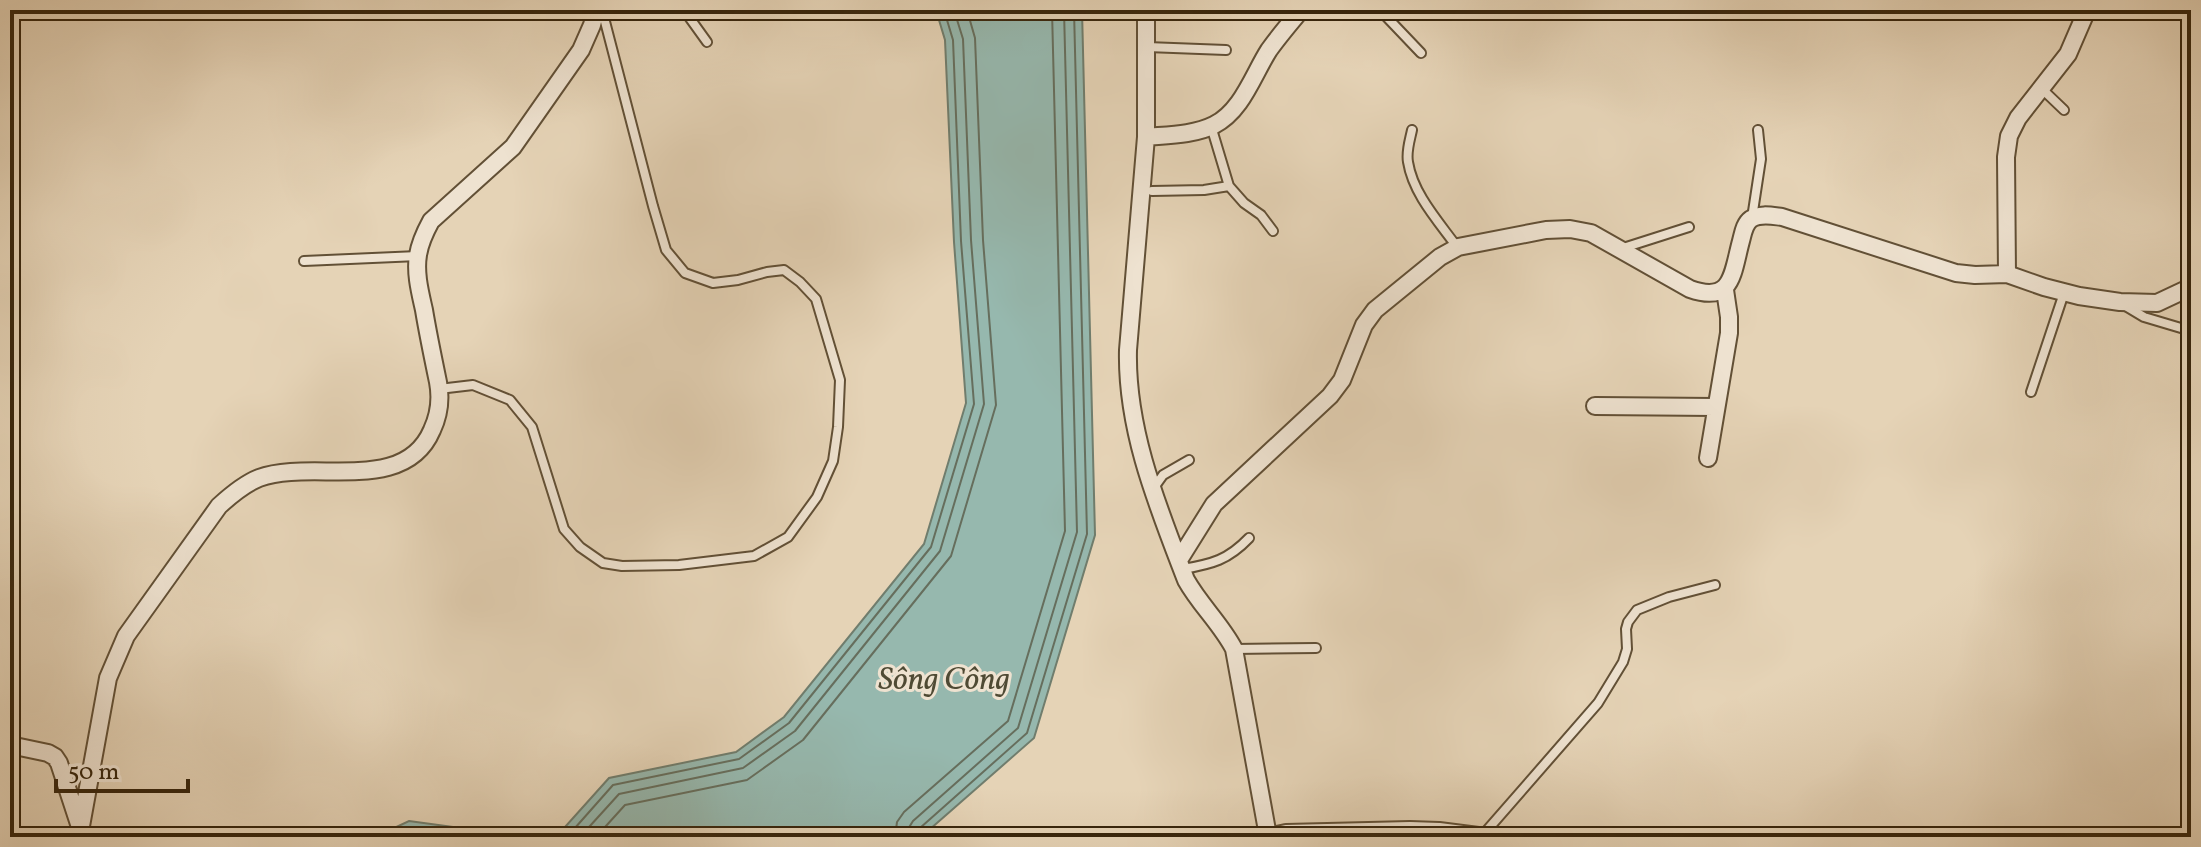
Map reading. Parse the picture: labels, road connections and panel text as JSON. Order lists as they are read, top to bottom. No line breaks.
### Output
{"water":["Sông Công"],"scale_bar":"50 m"}
